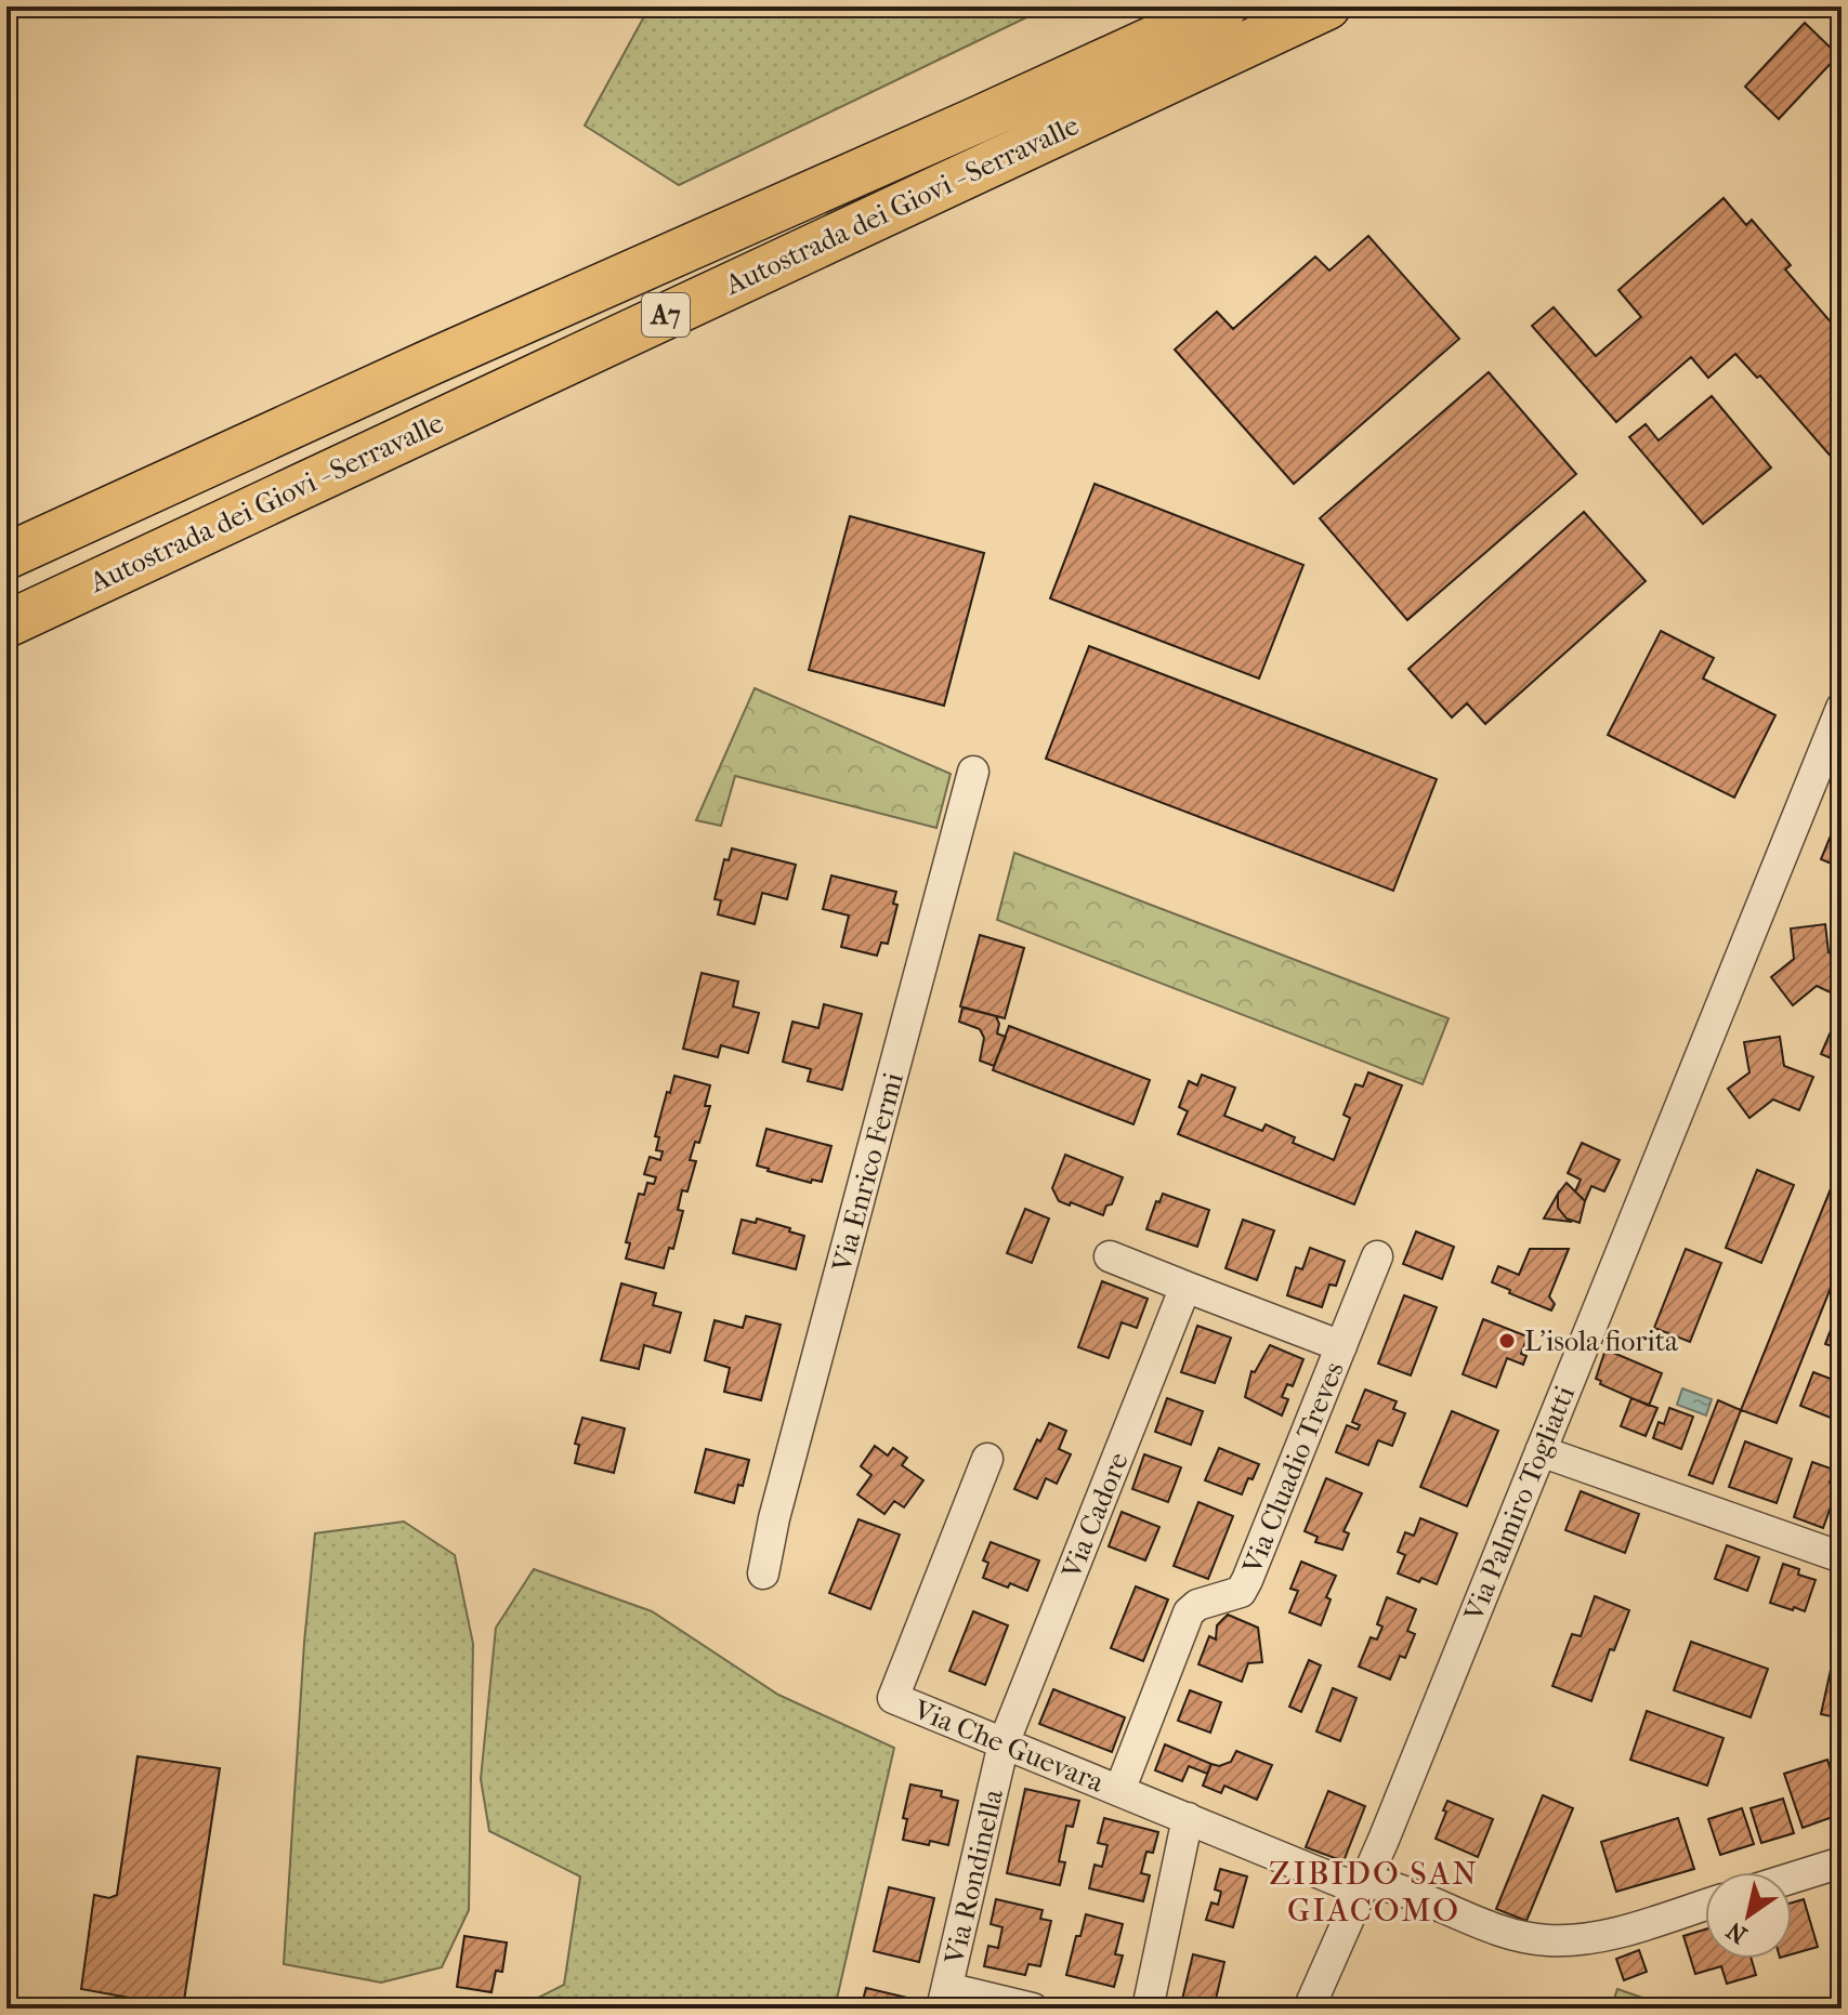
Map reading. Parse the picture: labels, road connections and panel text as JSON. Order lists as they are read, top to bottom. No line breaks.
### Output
{"streets":{"highway":["Autostrada dei Giovi - Serravalle","A7"],"street":["Via Enrico Fermi","Via Cluadio Treves","Via Palmiro Togliatti","Via Cadore","Via Che Guevara","Via Rondinella"]},"crossings":[["Via Cluadio Treves","Via Che Guevara"],["Via Palmiro Togliatti","Via Che Guevara"],["Via Cadore","Via Che Guevara"],["Via Cadore","Via Rondinella"],["Via Che Guevara","Via Rondinella"]],"districts":["ZIBIDO SAN GIACOMO"],"places":["L'isola fiorita"],"north":"bottom left"}
